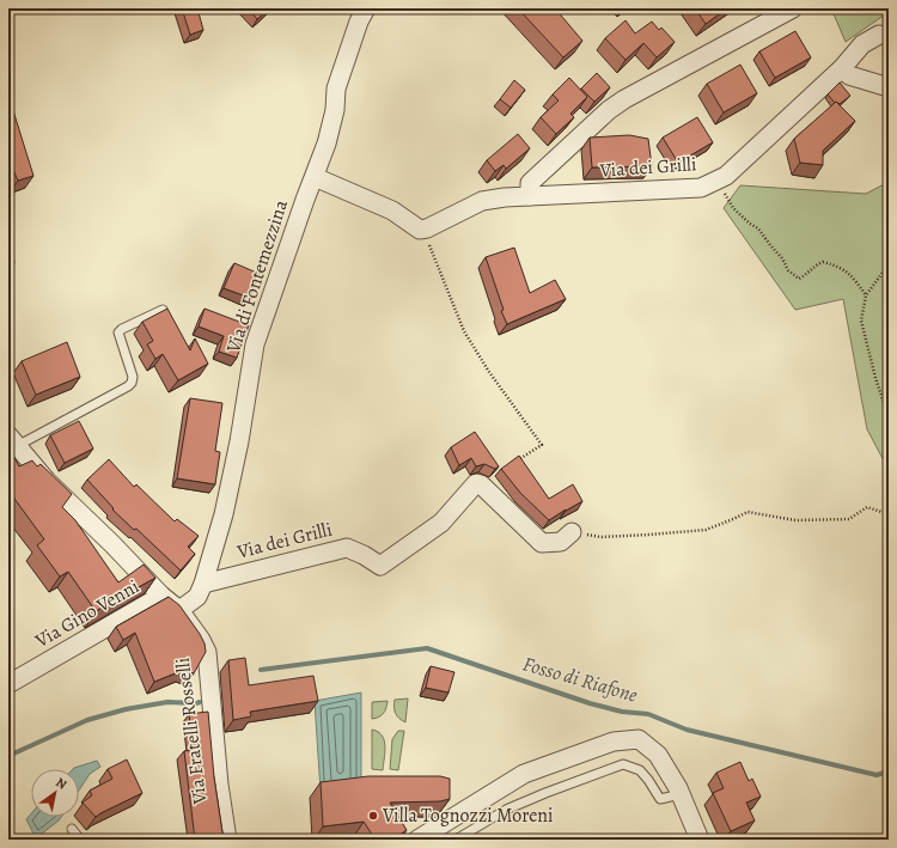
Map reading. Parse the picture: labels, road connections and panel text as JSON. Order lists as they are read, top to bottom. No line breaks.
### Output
{"streets":{"street":["Via dei Grilli","Via di Fontemezzina","Via Gino Venni","Via Fratelli Rosselli"]},"crossings":[["Via dei Grilli","Via di Fontemezzina"],["Via di Fontemezzina","Via Fratelli Rosselli"],["Via Gino Venni","Via Fratelli Rosselli"]],"water":["Fosso di Riafone"],"places":["Villa Tognozzi Moreni"],"north":"top right"}
